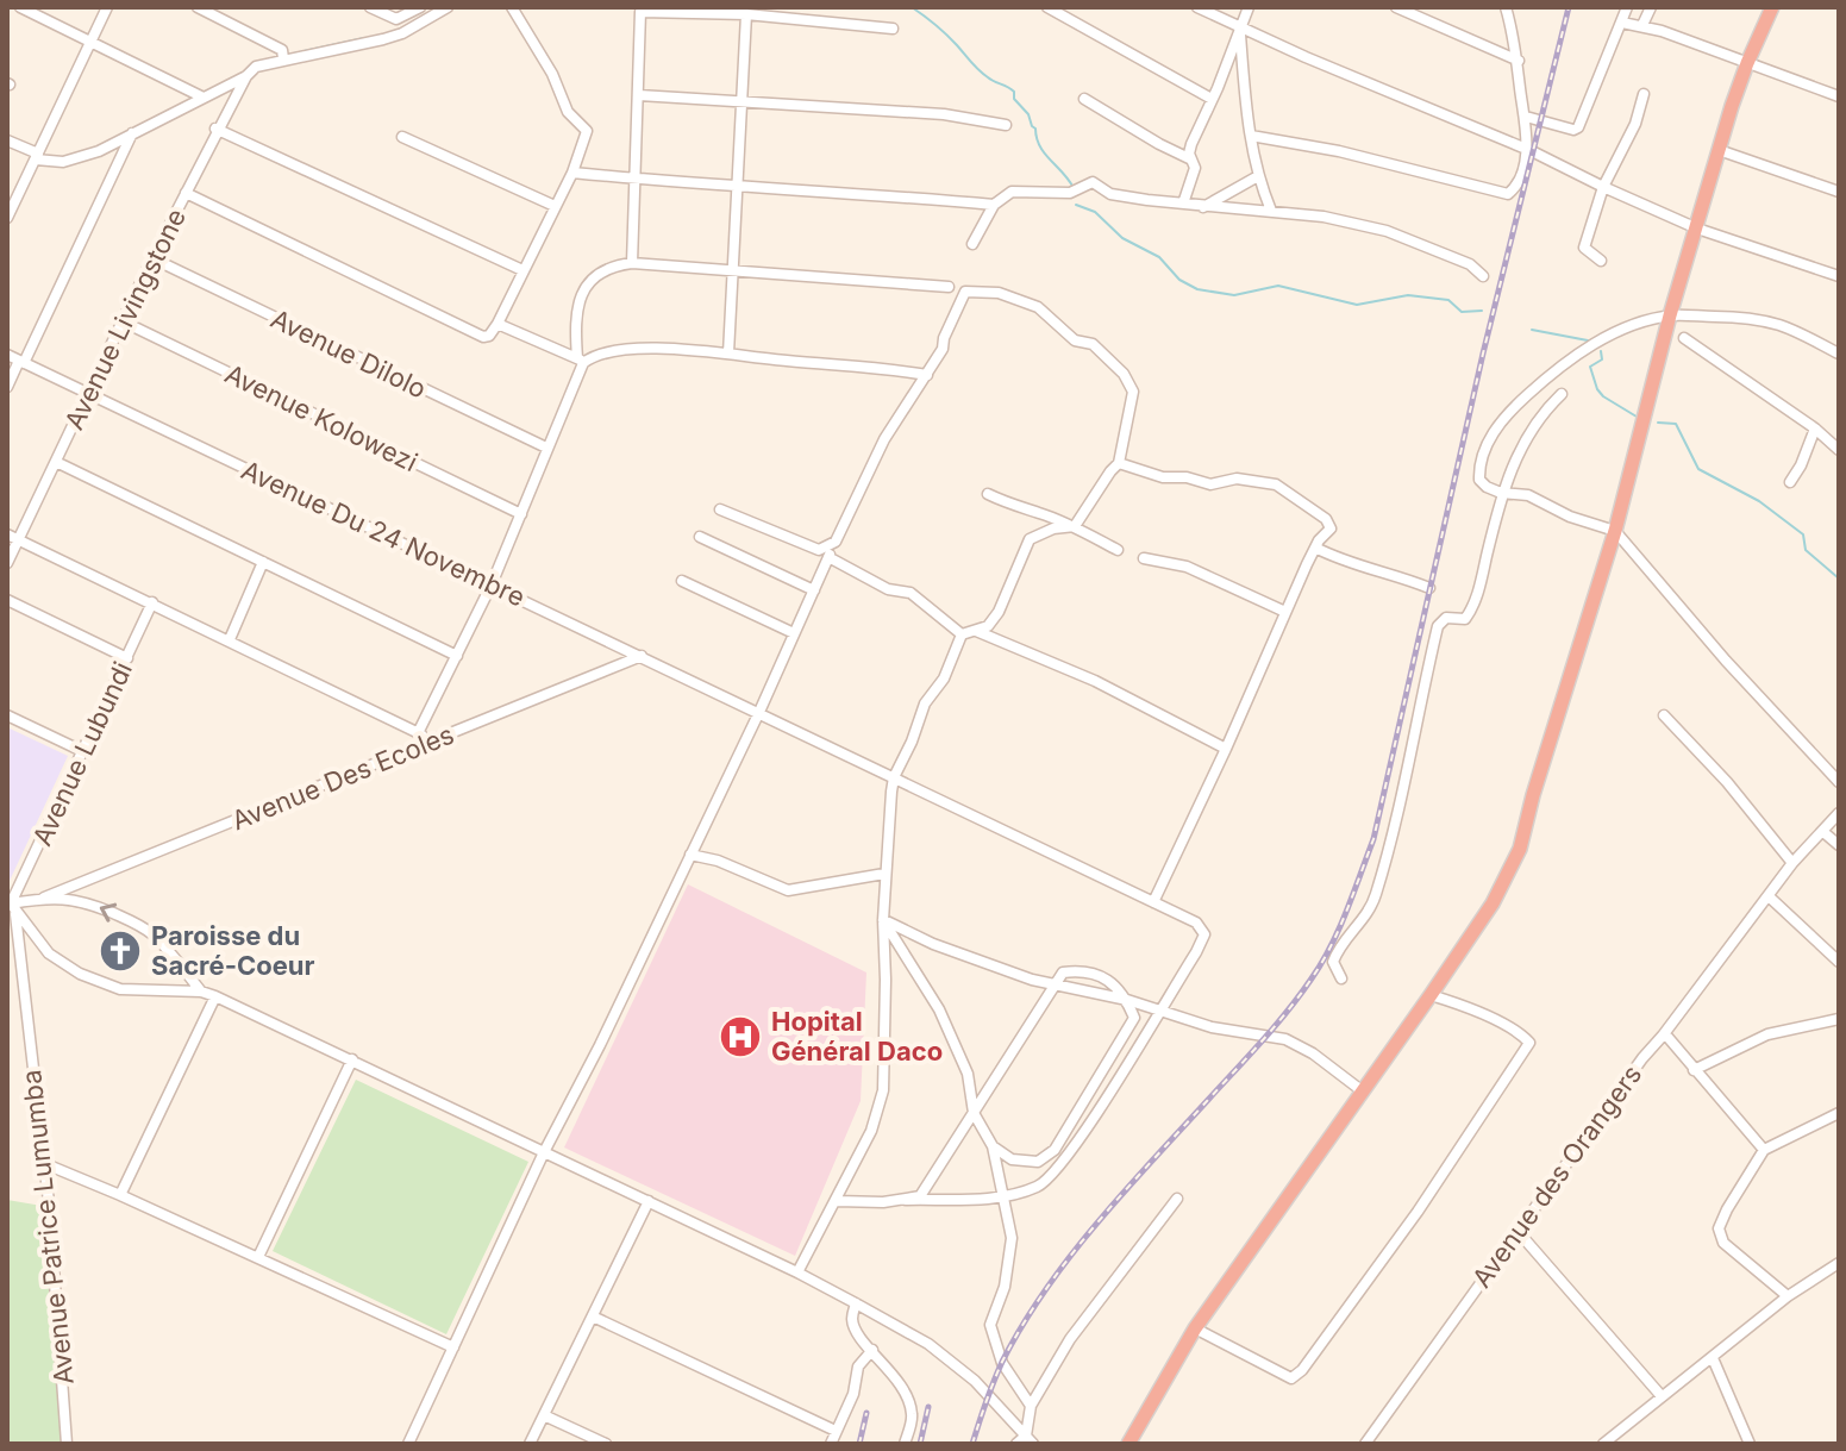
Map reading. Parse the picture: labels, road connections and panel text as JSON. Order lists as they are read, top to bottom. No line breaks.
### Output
{"streets":{"street":["Avenue Livingstone","Avenue Dilolo","Avenue Kolowezi","Avenue Du 24 Novembre","Avenue Lubundi","Avenue Des Ecoles","Avenue des Orangers","Avenue Patrice Lumumba"]},"crossings":[["Avenue Livingstone","Avenue Dilolo"],["Avenue Livingstone","Avenue Kolowezi"],["Avenue Livingstone","Avenue Du 24 Novembre"],["Avenue Du 24 Novembre","Avenue Des Ecoles"],["Avenue Lubundi","Avenue Patrice Lumumba"]],"places":{"church":["Paroisse du Sacré-Coeur"],"hospital":["Hopital Général Daco"]}}
